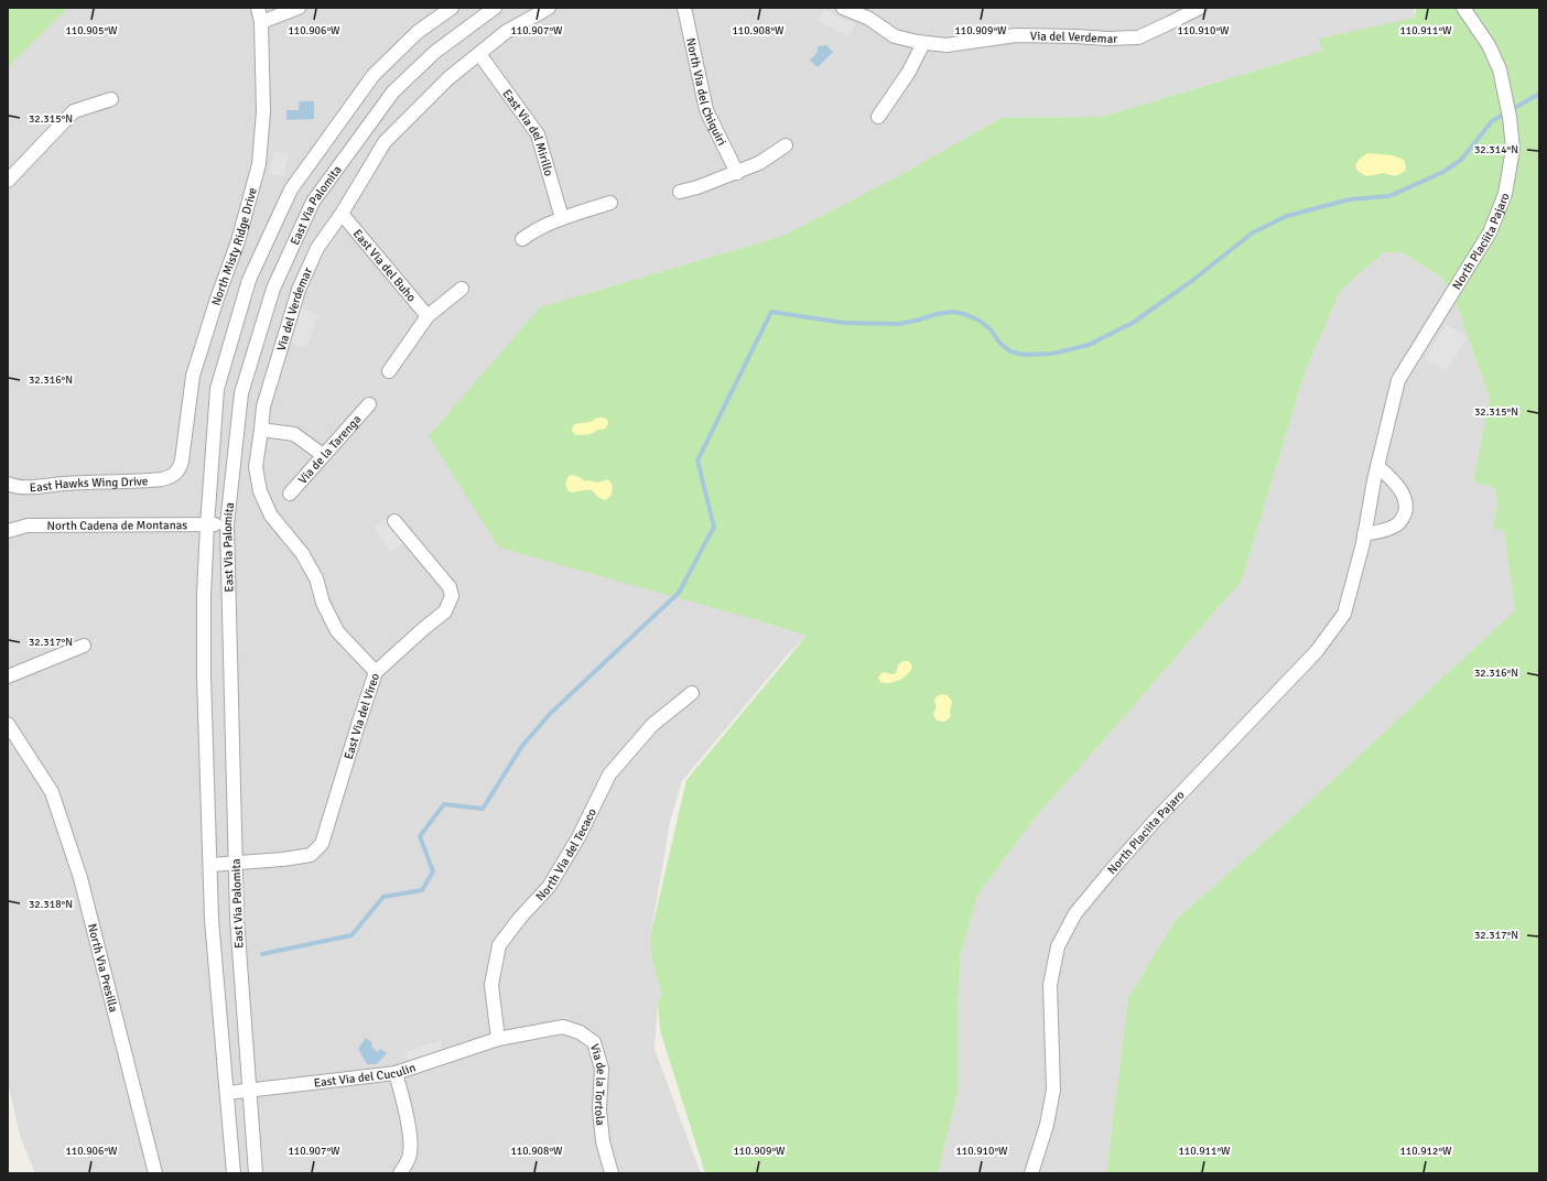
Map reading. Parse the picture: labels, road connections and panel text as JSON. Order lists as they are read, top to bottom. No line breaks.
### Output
{"streets":{"street":["Via del Verdemar","North Via del Chiquiri","East Via del Mirillo","East Via Palomita","North Placiita Pajaro","North Misty Ridge Drive","East Via del Buho","Via de la Tarenga","East Hawks Wing Drive","North Cadena de Montanas","East Via del Vireo","North Via del Tecaco","North Via Presilla","East Via del Cuculin","Via de la Tortola"]},"crossings":[["Via del Verdemar","East Via del Mirillo"],["Via del Verdemar","East Via del Buho"],["Via del Verdemar","East Via del Vireo"],["East Via Palomita","North Cadena de Montanas"],["East Via Palomita","East Via del Vireo"],["East Via Palomita","East Via del Cuculin"],["North Misty Ridge Drive","East Hawks Wing Drive"],["North Via del Tecaco","East Via del Cuculin"],["North Via del Tecaco","Via de la Tortola"],["East Via del Cuculin","Via de la Tortola"]],"coordinates":["110.905°W","110.906°W","110.907°W","110.908°W","110.909°W","110.910°W","110.911°W","32.315°N","32.314°N","32.316°N","32.317°N","32.318°N","110.912°W"]}
